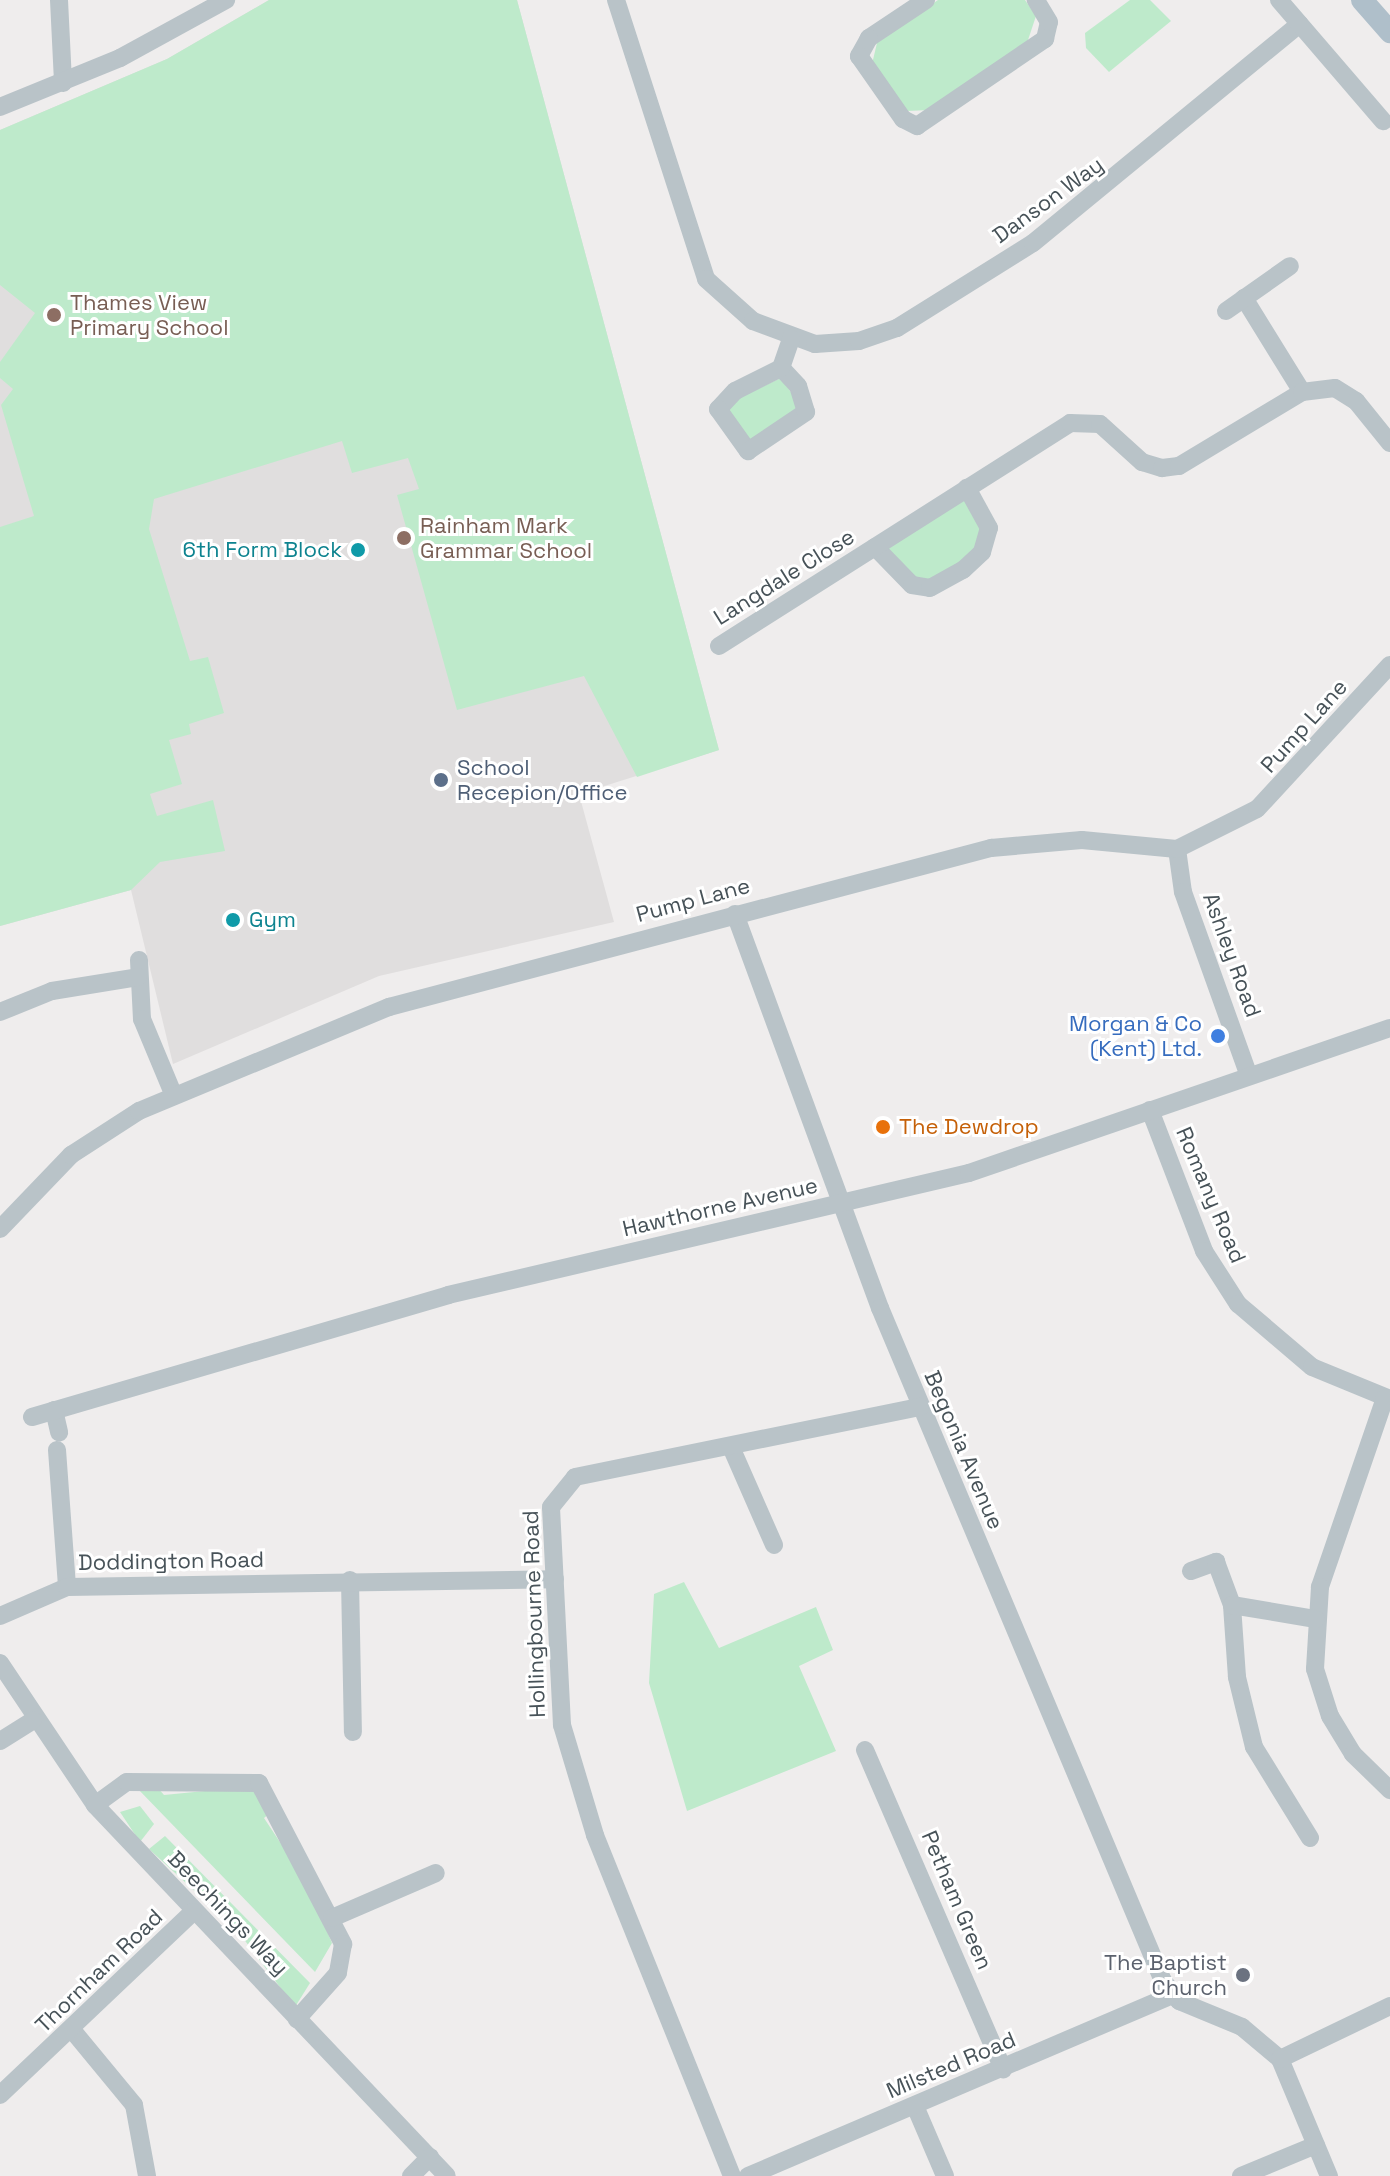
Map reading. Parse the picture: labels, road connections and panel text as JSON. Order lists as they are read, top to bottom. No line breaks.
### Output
{"streets":{"street":["Danson Way","Langdale Close","Pump Lane","Ashley Road","Romany Road","Hawthorne Avenue","Begonia Avenue","Doddington Road","Hollingbourne Road","Petham Green","Beechings Way","Thornham Road","Milsted Road"]},"crossings":[["Pump Lane","Ashley Road"],["Pump Lane","Begonia Avenue"],["Ashley Road","Hawthorne Avenue"],["Romany Road","Hawthorne Avenue"],["Hawthorne Avenue","Begonia Avenue"],["Begonia Avenue","Hollingbourne Road"],["Begonia Avenue","Milsted Road"],["Doddington Road","Hollingbourne Road"],["Petham Green","Milsted Road"],["Beechings Way","Thornham Road"]],"places":["Thames View Primary School","Rainham Mark Grammar School","6th Form Block","School Recepion/Office","Gym","Morgan & Co (Kent) Ltd.","The Dewdrop","The Baptist Church"]}
